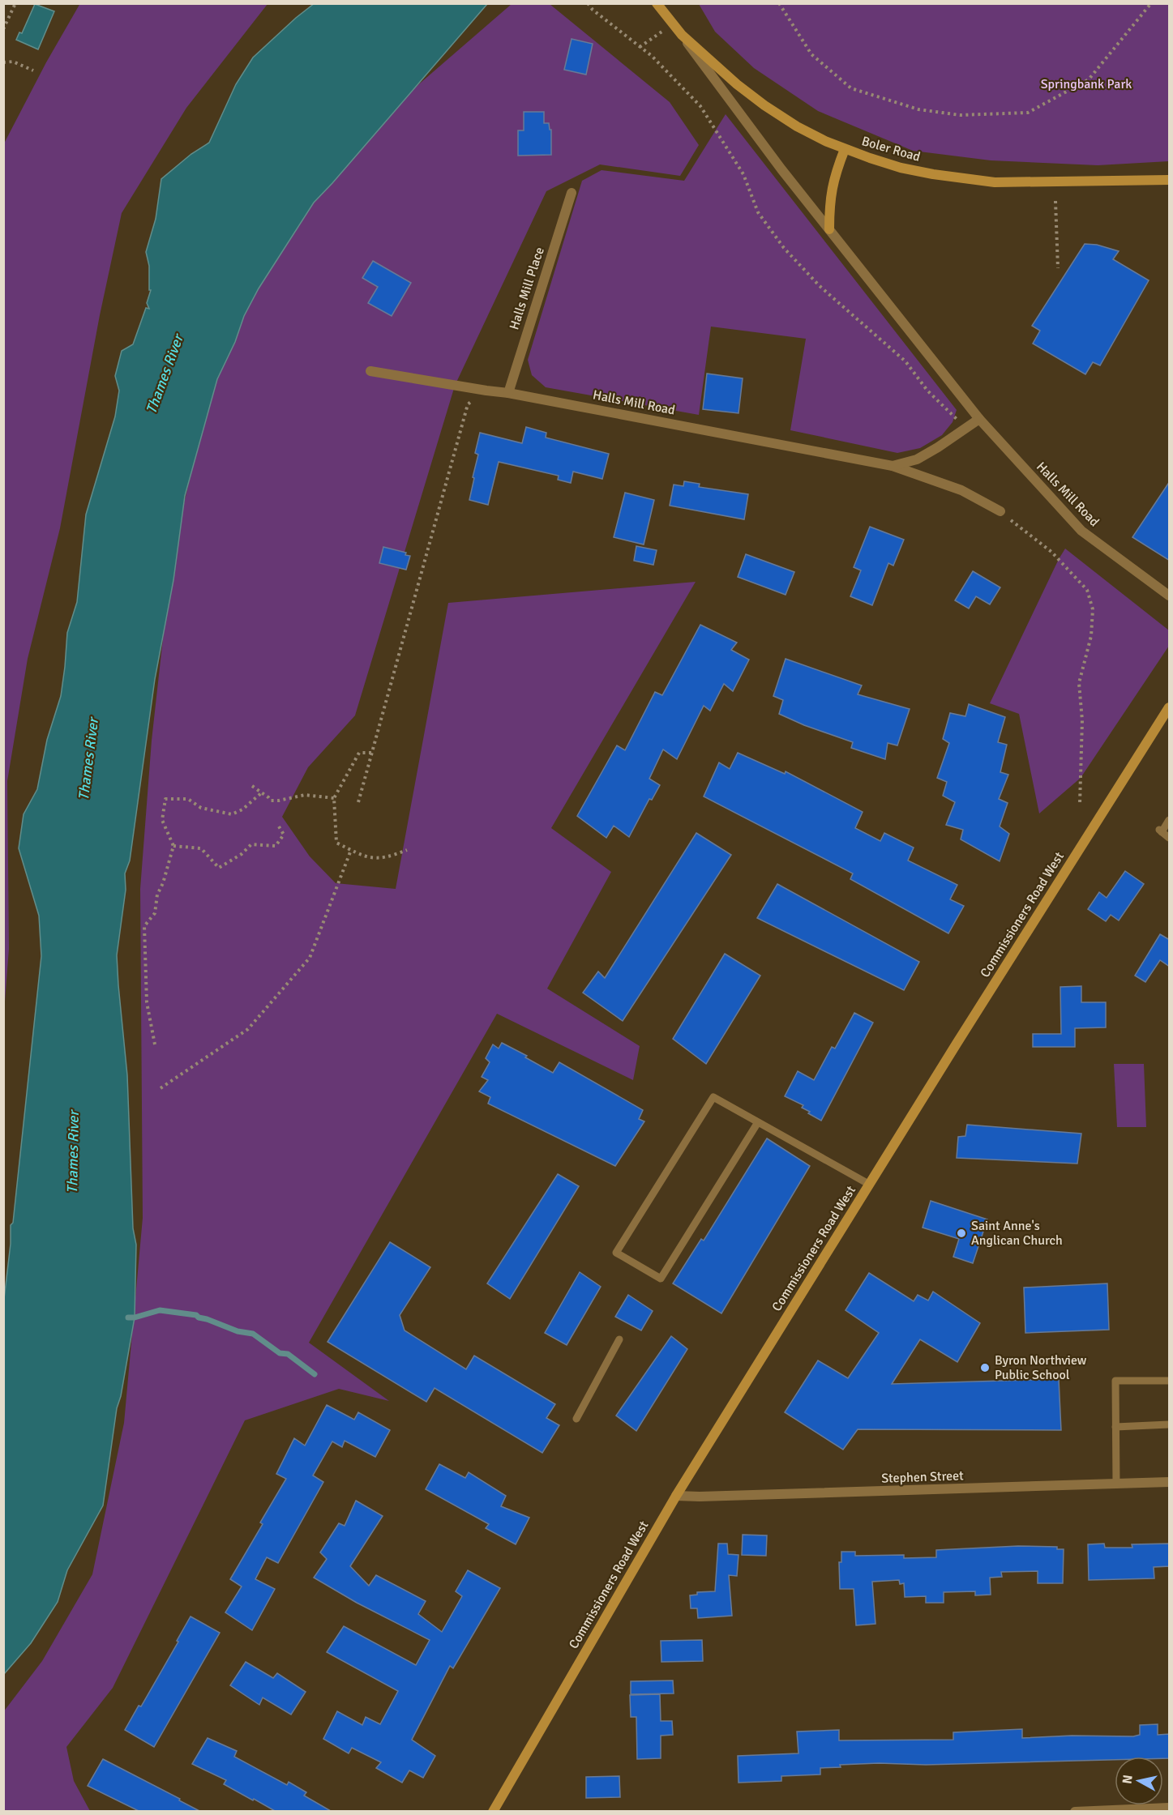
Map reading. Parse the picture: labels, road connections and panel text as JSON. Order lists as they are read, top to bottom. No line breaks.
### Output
{"streets":{"main road":["Boler Road","Commissioners Road West"],"street":["Halls Mill Place","Halls Mill Road","Stephen Street"]},"crossings":[["Boler Road","Halls Mill Road"],["Halls Mill Place","Halls Mill Road"],["Commissioners Road West","Stephen Street"]],"water":["Thames River"],"parks":["Springbank Park"],"places":["Saint Anne's Anglican Church","Byron Northview Public School"],"north":"left"}
